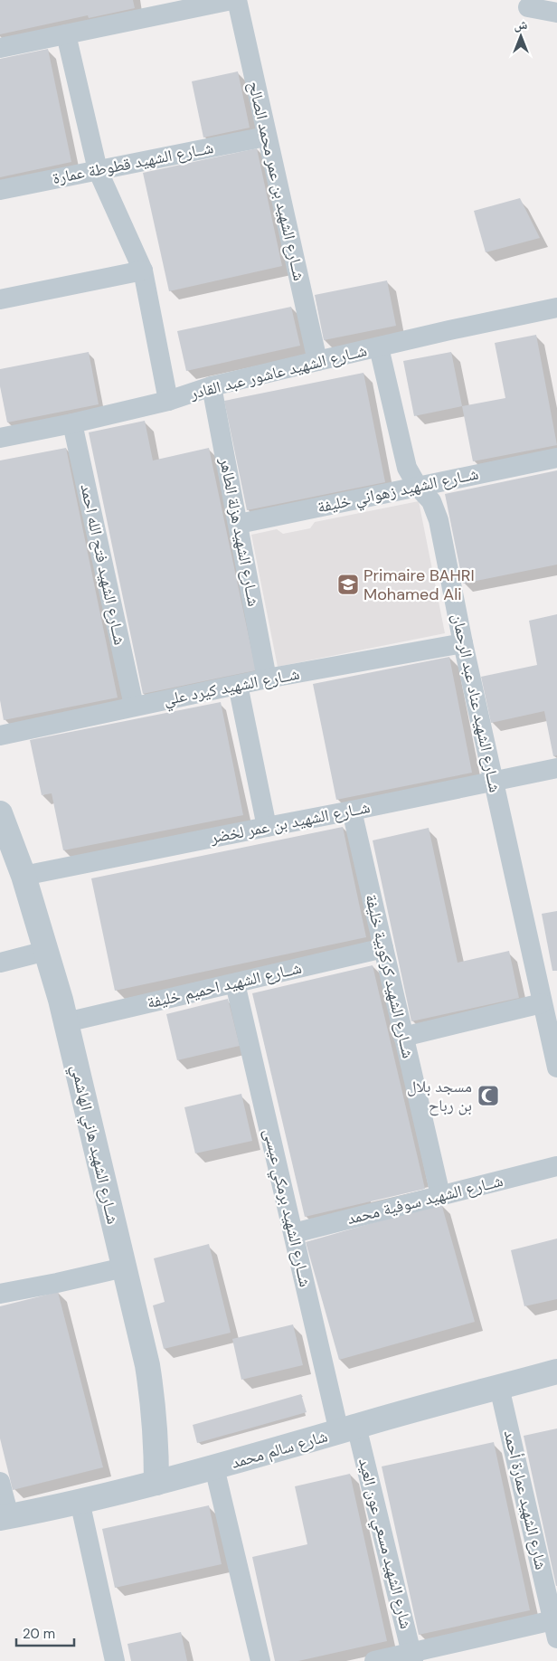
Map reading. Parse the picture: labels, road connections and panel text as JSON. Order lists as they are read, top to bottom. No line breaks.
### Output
{"streets":{"street":["شــارع الشهيد قطوطة عمارة","شــارع الشهيد بن عمر محمد الصالح","شــارع الشهيد عاشور عبد القادر","شــارع الشهيد زهواني خليفة","شــارع الشهيد هزلة الطاهر","شــارع الشهيد فتح الله احمد","شــارع الشهيد كيرد علي","شــارع الشهيد عناد عبد الرحمان","شــارع الشهيد بن عمر لخضر","شــارع الشهيد كركوبية خليفة","شــارع الشهيد احميم خليفة","شــارع الشهيد هاني الهاشمي","شــارع الشهيد سوفية محمد","شــارع الشهيد برمكي عيسى","شارع سالم محمد","شارع الشهيد عمارة أحمد","شارع الشهيد مسعي عون العيد"]},"crossings":[["شــارع الشهيد قطوطة عمارة","شــارع الشهيد بن عمر محمد الصالح"],["شــارع الشهيد بن عمر محمد الصالح","شــارع الشهيد عاشور عبد القادر"],["شــارع الشهيد عاشور عبد القادر","شــارع الشهيد هزلة الطاهر"],["شــارع الشهيد عاشور عبد القادر","شــارع الشهيد فتح الله احمد"],["شــارع الشهيد عاشور عبد القادر","شــارع الشهيد عناد عبد الرحمان"],["شــارع الشهيد زهواني خليفة","شــارع الشهيد هزلة الطاهر"],["شــارع الشهيد زهواني خليفة","شــارع الشهيد عناد عبد الرحمان"],["شــارع الشهيد هزلة الطاهر","شــارع الشهيد كيرد علي"],["شــارع الشهيد فتح الله احمد","شــارع الشهيد كيرد علي"],["شــارع الشهيد كيرد علي","شــارع الشهيد عناد عبد الرحمان"],["شــارع الشهيد عناد عبد الرحمان","شــارع الشهيد بن عمر لخضر"],["شــارع الشهيد بن عمر لخضر","شــارع الشهيد كركوبية خليفة"],["شــارع الشهيد بن عمر لخضر","شــارع الشهيد هاني الهاشمي"],["شــارع الشهيد كركوبية خليفة","شــارع الشهيد احميم خليفة"],["شــارع الشهيد كركوبية خليفة","شــارع الشهيد سوفية محمد"],["شــارع الشهيد احميم خليفة","شــارع الشهيد هاني الهاشمي"],["شــارع الشهيد احميم خليفة","شــارع الشهيد برمكي عيسى"],["شــارع الشهيد هاني الهاشمي","شارع سالم محمد"],["شــارع الشهيد سوفية محمد","شــارع الشهيد برمكي عيسى"],["شــارع الشهيد برمكي عيسى","شارع سالم محمد"],["شــارع الشهيد برمكي عيسى","شارع الشهيد مسعي عون العيد"],["شارع سالم محمد","شارع الشهيد عمارة أحمد"],["شارع سالم محمد","شارع الشهيد مسعي عون العيد"]],"places":{"school or university":["Primaire BAHRI Mohamed Ali"],"mosque":["مسجد بلال بن رباح"]},"scale_bar":"20 m","north":"top"}
